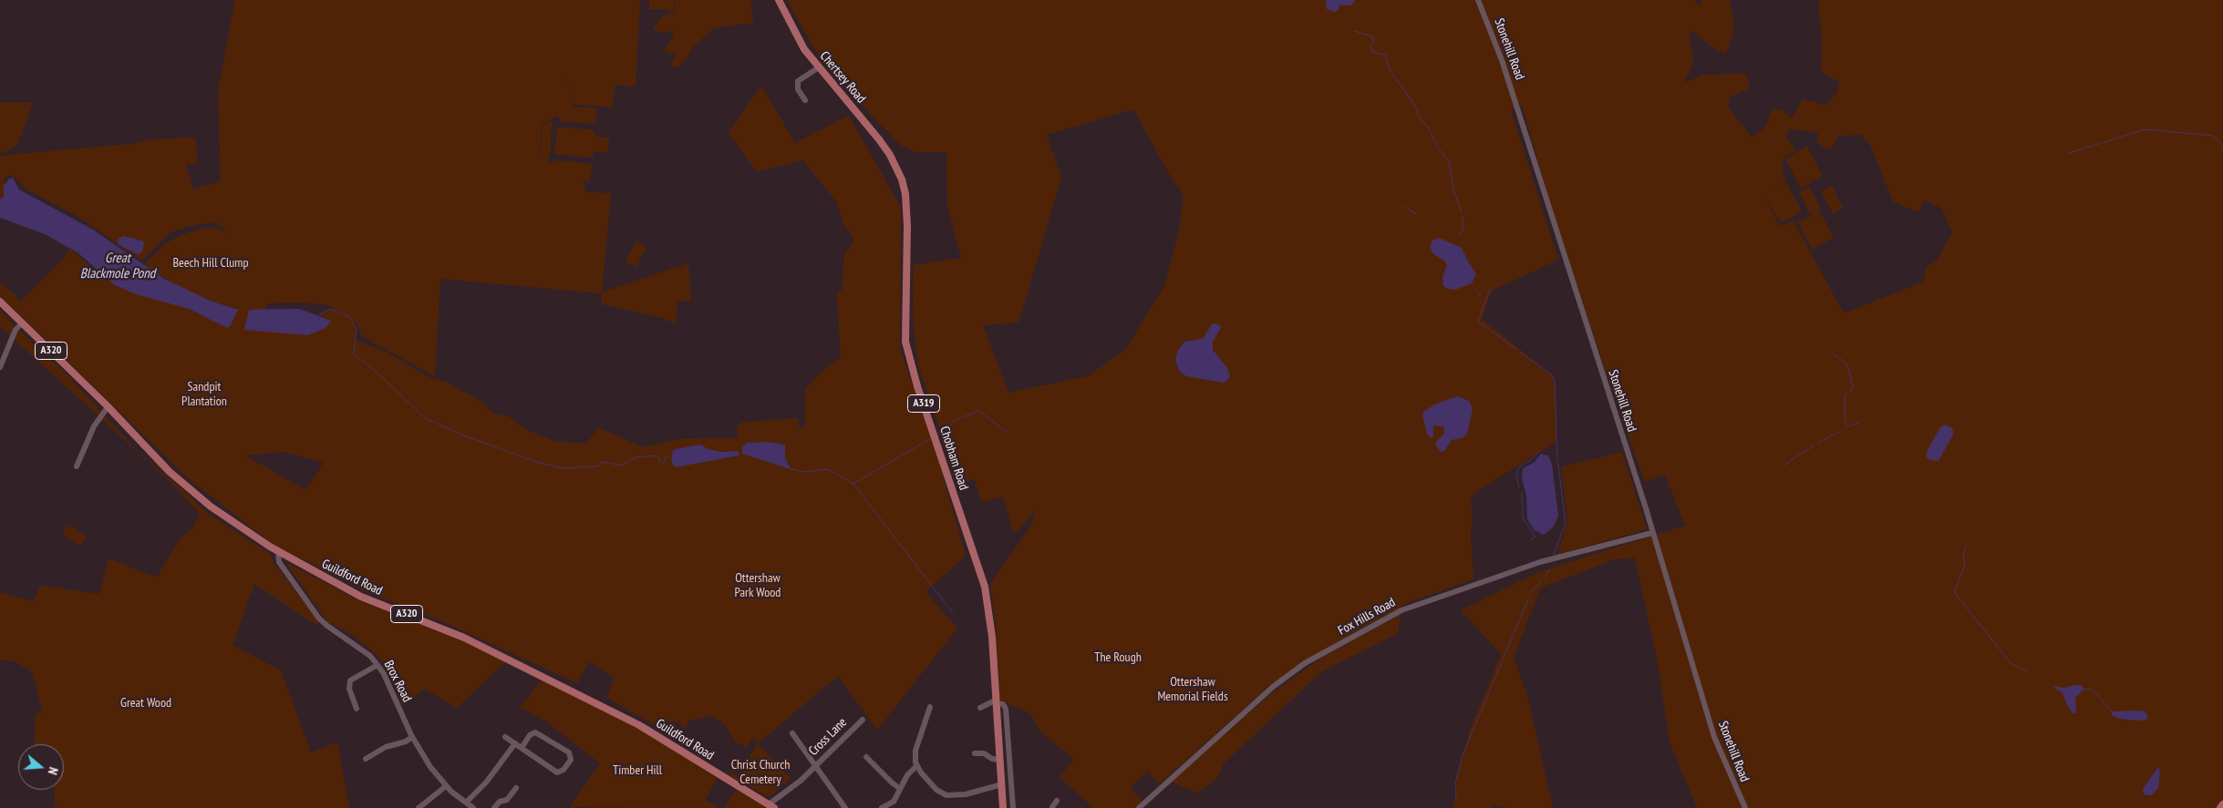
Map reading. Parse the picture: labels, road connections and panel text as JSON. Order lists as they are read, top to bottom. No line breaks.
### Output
{"streets":{"main road":["Chertsey Road","A320","A319","Chobham Road","Guildford Road"],"street":["Stonehill Road","Fox Hills Road","Brox Road","Cross Lane"]},"crossings":[["Stonehill Road","Fox Hills Road"],["Chertsey Road","Chobham Road"],["Guildford Road","Brox Road"],["Guildford Road","Cross Lane"]],"water":["Great Blackmole Pond"],"parks":["Beech Hill Clump","Sandpit Plantation","Ottershaw Park Wood","The Rough","Ottershaw Memorial Fields","Great Wood","Christ Church Cemetery","Timber Hill"],"north":"right"}
